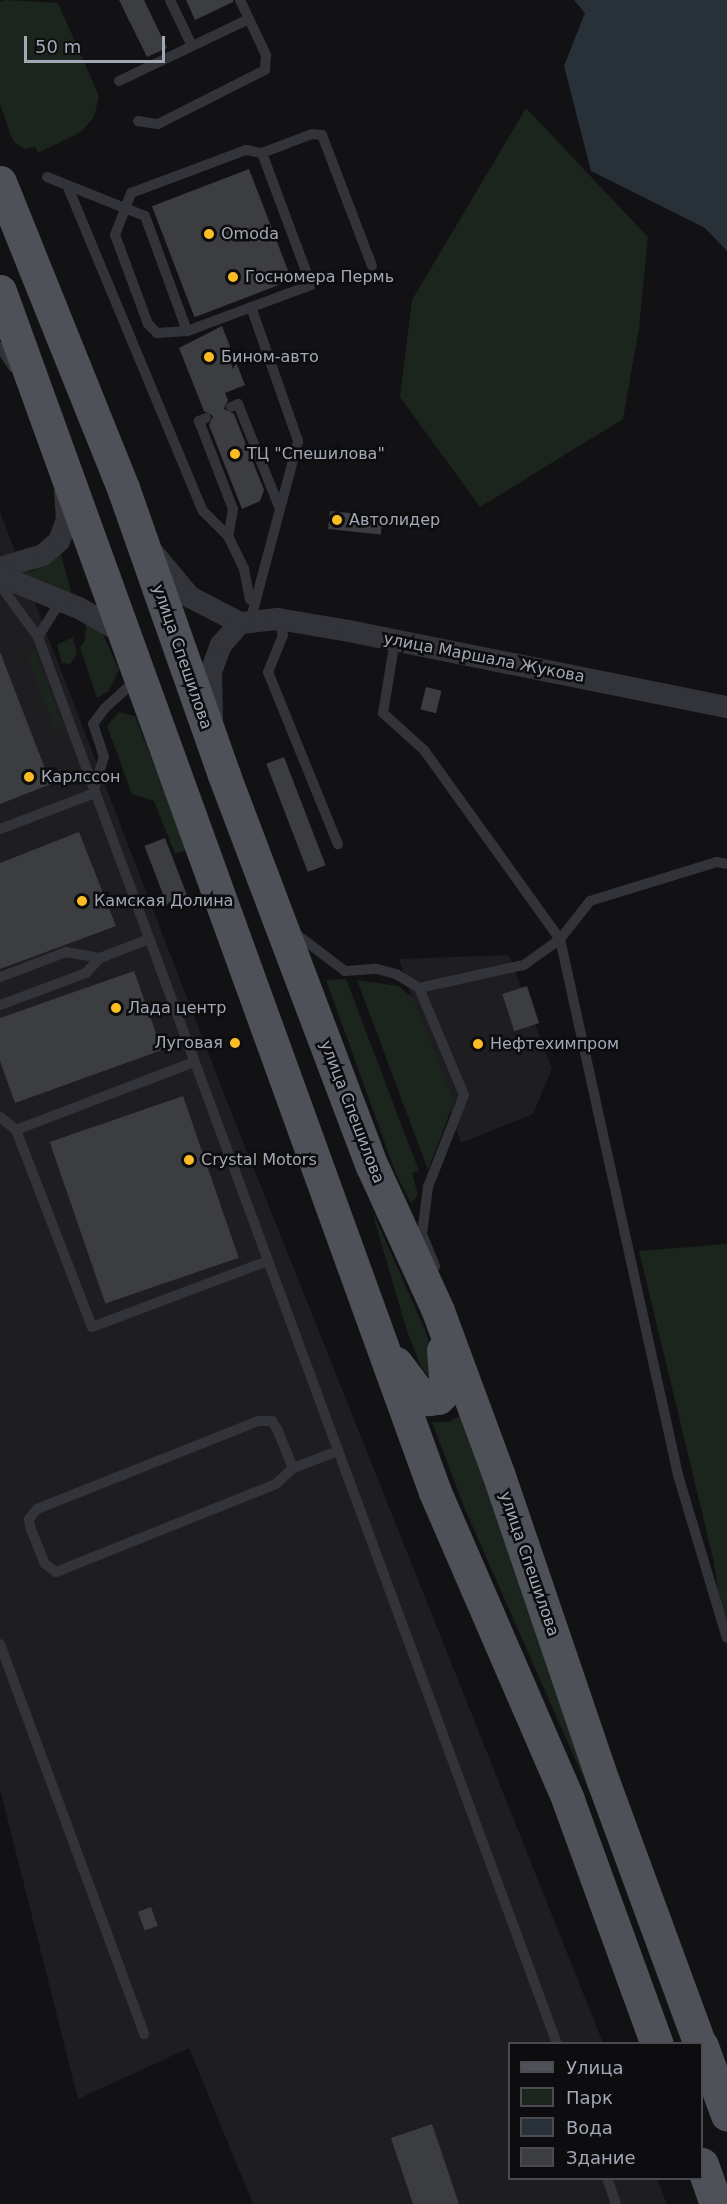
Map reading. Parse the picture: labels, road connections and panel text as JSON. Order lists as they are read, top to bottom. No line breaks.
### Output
{"streets":{"main road":["улица Спешилова"],"street":["улица Маршала Жукова"]},"places":["Omoda","Госномера Пермь","Бином-авто","ТЦ \"Спешилова\"","Автолидер","Карлссон","Камская Долина","Лада центр","Луговая","Нефтехимпром","Crystal Motors"],"legend":["Улица","Парк","Вода","Здание"],"scale_bar":"50 m"}
